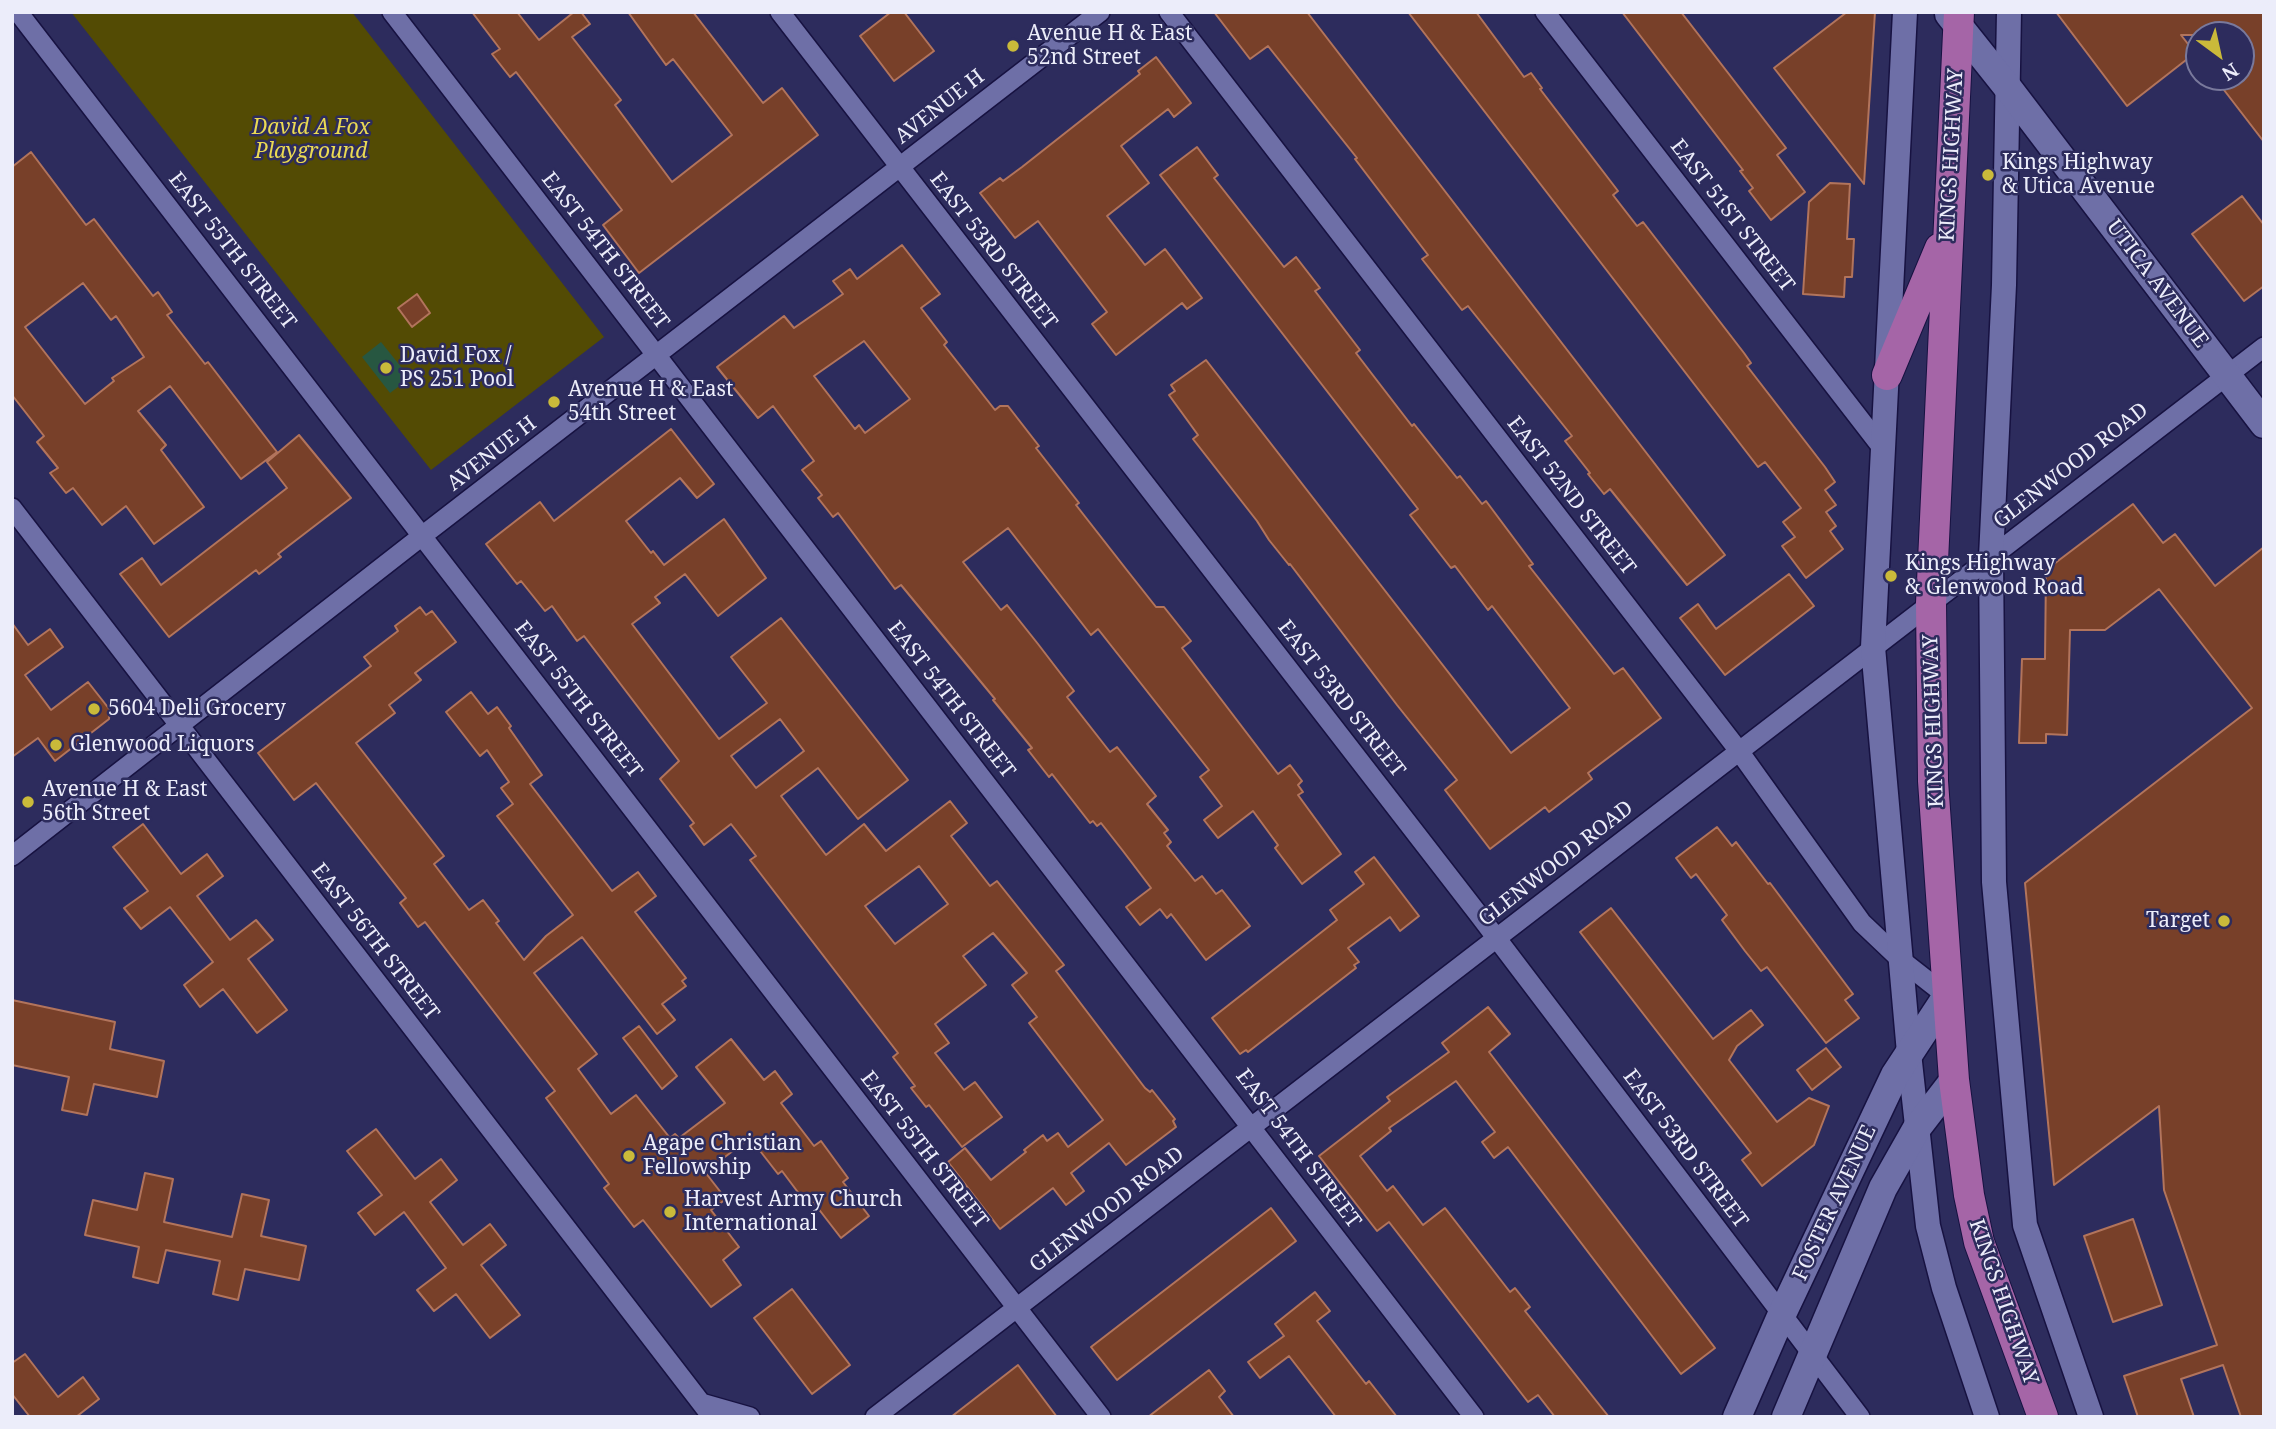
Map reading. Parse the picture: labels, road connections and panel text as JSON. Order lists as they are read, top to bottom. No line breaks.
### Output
{"streets":{"main road":["KINGS HIGHWAY","UTICA AVENUE","FOSTER AVENUE"],"street":["AVENUE H","EAST 51ST STREET","EAST 55TH STREET","EAST 54TH STREET","EAST 53RD STREET","GLENWOOD ROAD","EAST 52ND STREET","EAST 56TH STREET"]},"crossings":[["AVENUE H","EAST 55TH STREET"],["AVENUE H","EAST 54TH STREET"],["AVENUE H","EAST 53RD STREET"],["AVENUE H","EAST 56TH STREET"],["KINGS HIGHWAY","UTICA AVENUE"],["KINGS HIGHWAY","GLENWOOD ROAD"],["KINGS HIGHWAY","EAST 52ND STREET"],["KINGS HIGHWAY","FOSTER AVENUE"],["EAST 55TH STREET","GLENWOOD ROAD"],["EAST 54TH STREET","GLENWOOD ROAD"],["EAST 53RD STREET","GLENWOOD ROAD"],["EAST 53RD STREET","FOSTER AVENUE"],["UTICA AVENUE","GLENWOOD ROAD"],["GLENWOOD ROAD","EAST 52ND STREET"],["EAST 52ND STREET","FOSTER AVENUE"]],"parks":["David A Fox Playground"],"places":["Avenue H & East 52nd Street","Kings Highway & Utica Avenue","David Fox / PS 251 Pool","Avenue H & East 54th Street","Kings Highway & Glenwood Road","5604 Deli Grocery","Glenwood Liquors","Avenue H & East 56th Street","Target","Agape Christian Fellowship","Harvest Army Church International"],"north":"bottom right"}
